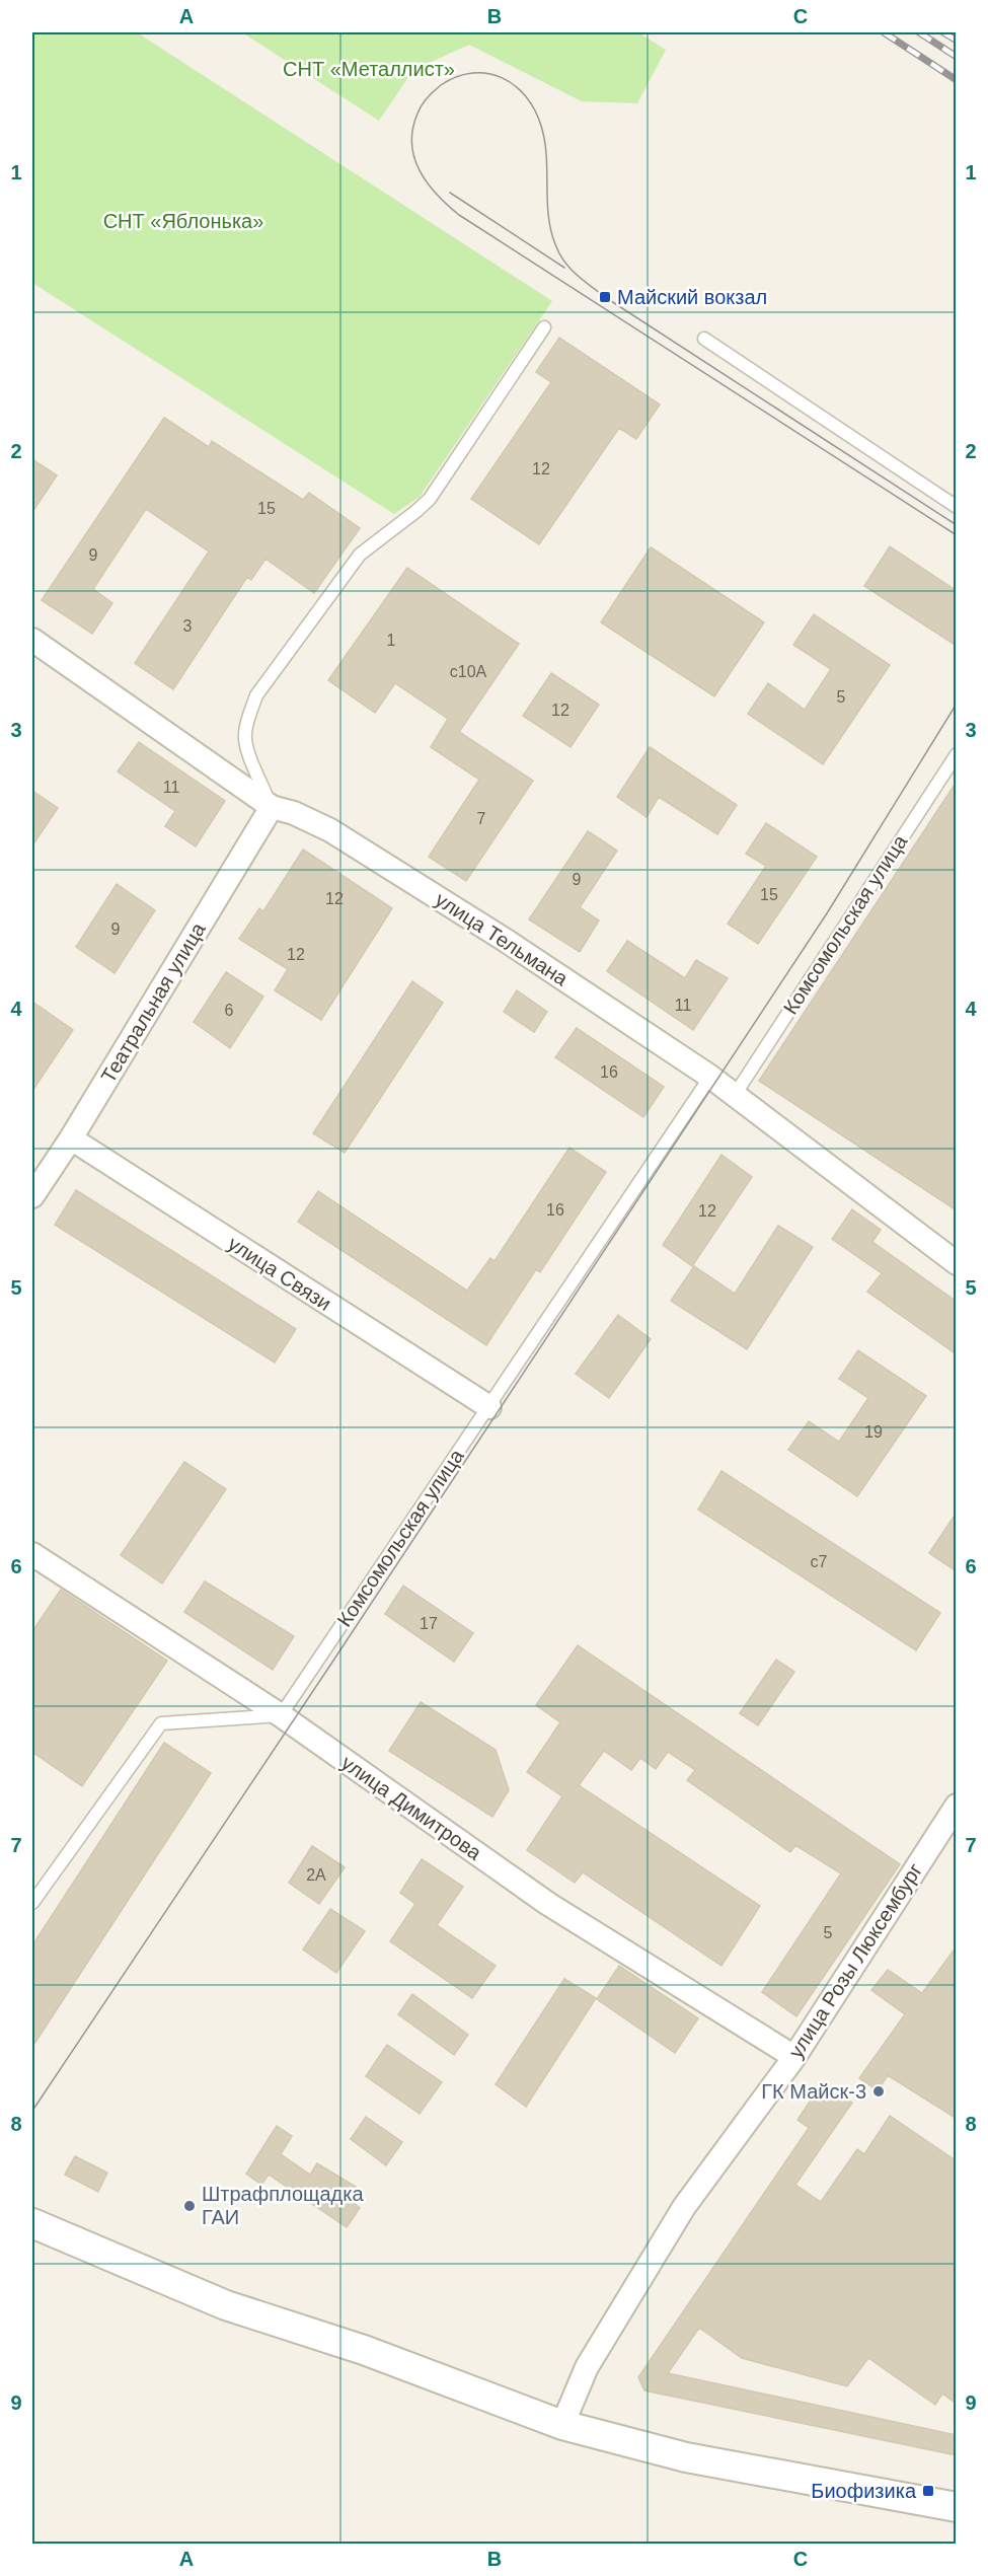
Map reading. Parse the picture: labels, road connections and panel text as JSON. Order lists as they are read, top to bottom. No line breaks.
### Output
{"streets":{"street":["улица Тельмана","Театральная улица","улица Связи","улица Димитрова","улица Розы Люксембург"],"lane":["Комсомольская улица"]},"crossings":[["Комсомольская улица","улица Тельмана"],["Комсомольская улица","улица Связи"],["Комсомольская улица","улица Димитрова"],["улица Тельмана","Театральная улица"],["Театральная улица","улица Связи"],["улица Димитрова","улица Розы Люксембург"]],"parks":["СНТ «Металлист»","СНТ «Яблонька»"],"places":{"transit":["Майский вокзал","Биофизика"],"other":["ГК Майск-3","Штрафплощадка ГАИ"]},"house_numbers":["12","15","9","3","1","с10А","5","12","11","7","9","15","12","9","12","11","6","16","16","12","19","с7","17","2А","5"],"grid":{"columns":["A","B","C"],"rows":["1","2","3","4","5","6","7","8","9"]}}
